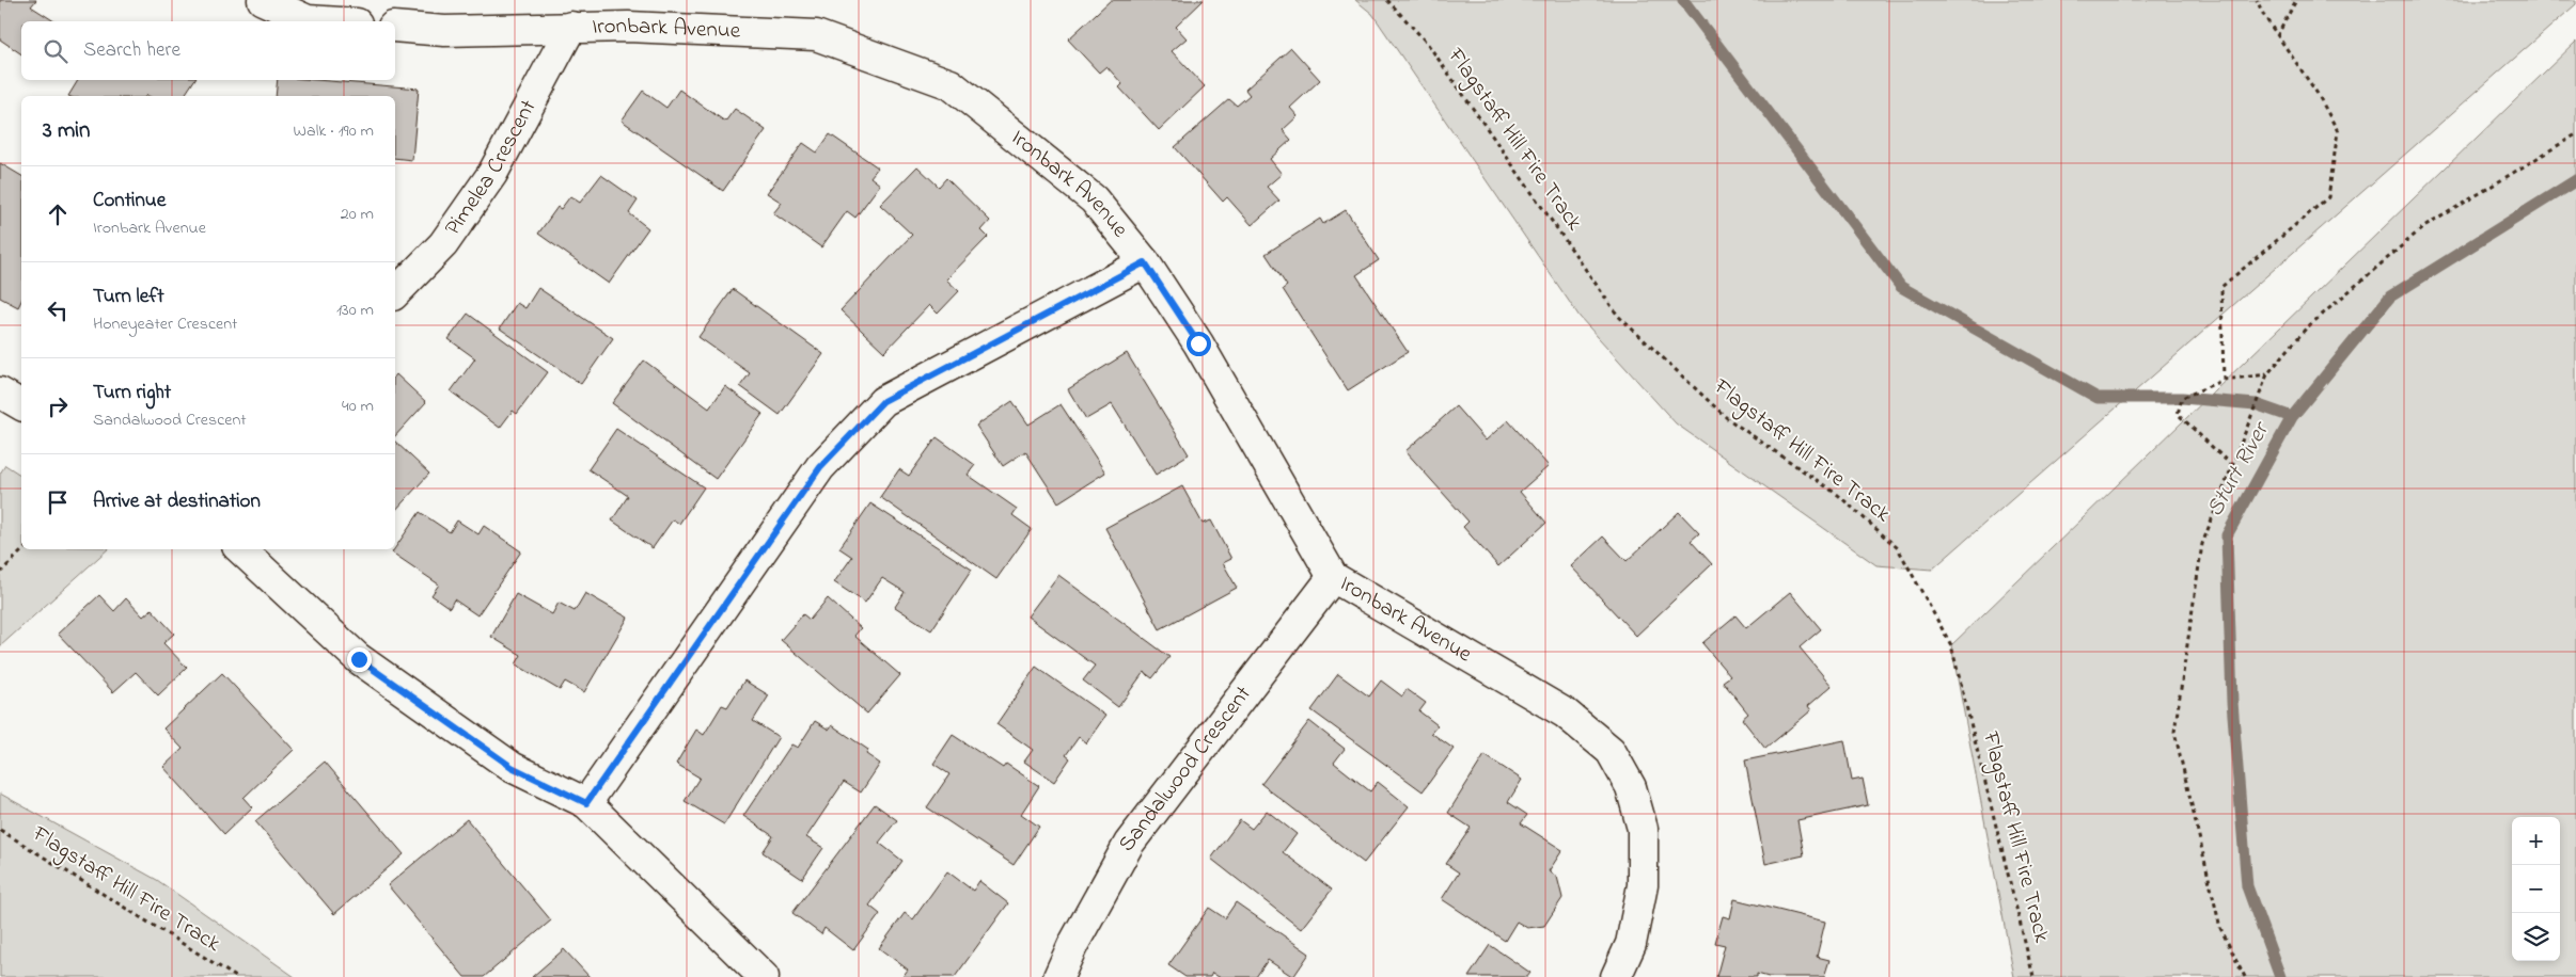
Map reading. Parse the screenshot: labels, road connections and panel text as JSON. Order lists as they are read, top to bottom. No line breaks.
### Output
{"streets":{"street":["Ironbark Avenue","Pimelea Crescent","Sandalwood Crescent"],"path":["Flagstaff Hill Fire Track"]},"crossings":[["Ironbark Avenue","Pimelea Crescent"],["Ironbark Avenue","Sandalwood Crescent"]],"water":["Sturt River"],"page":{"search":"Search here","heading":["3 min","Walk · 190 m"],"list":[["Continue","Ironbark Avenue","20 m"],["Turn left","Honeyeater Crescent","130 m"],["Turn right","Sandalwood Crescent","40 m"],"Arrive at destination"],"map_buttons":["+","−"]}}
